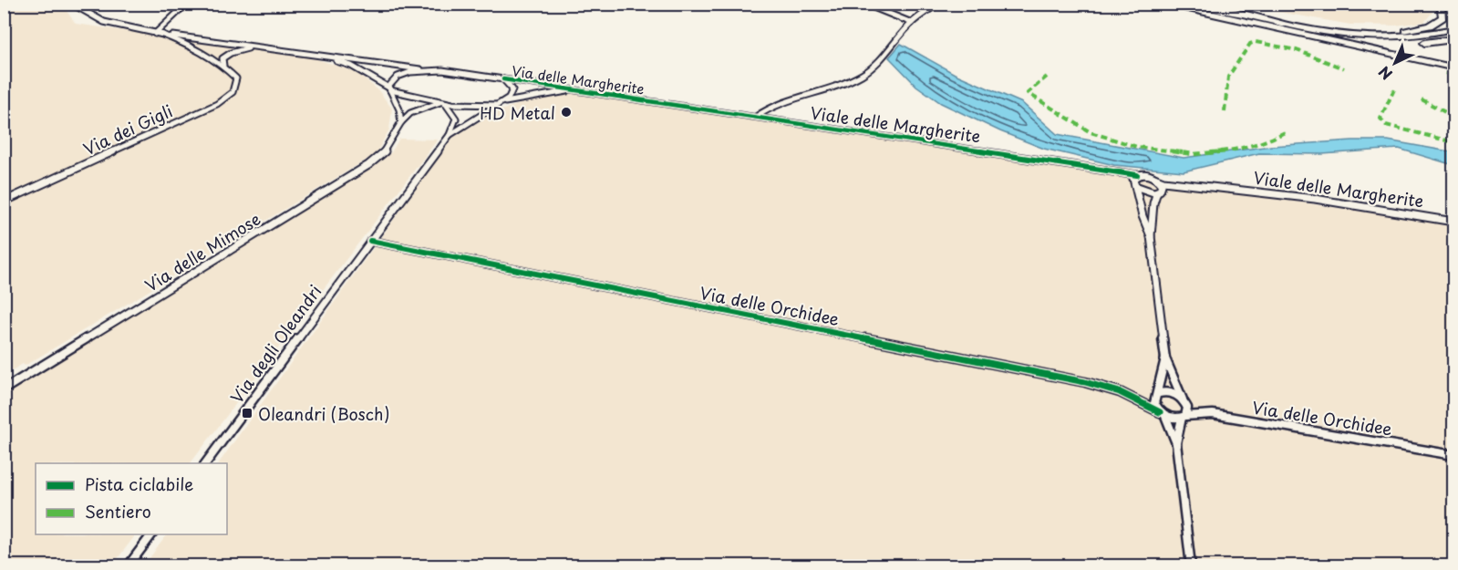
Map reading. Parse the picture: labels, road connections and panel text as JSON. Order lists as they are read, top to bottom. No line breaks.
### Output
{"streets":{"street":["Via delle Margherite","Viale delle Margherite","Via dei Gigli","Via delle Mimose","Via delle Orchidee","Via degli Oleandri"]},"crossings":[["Via delle Margherite","Viale delle Margherite"],["Via delle Margherite","Via dei Gigli"],["Via delle Orchidee","Via degli Oleandri"]],"places":{"other":["HD Metal"],"transit":["Oleandri (Bosch)"]},"legend":["Pista ciclabile","Sentiero"],"north":"bottom left"}
